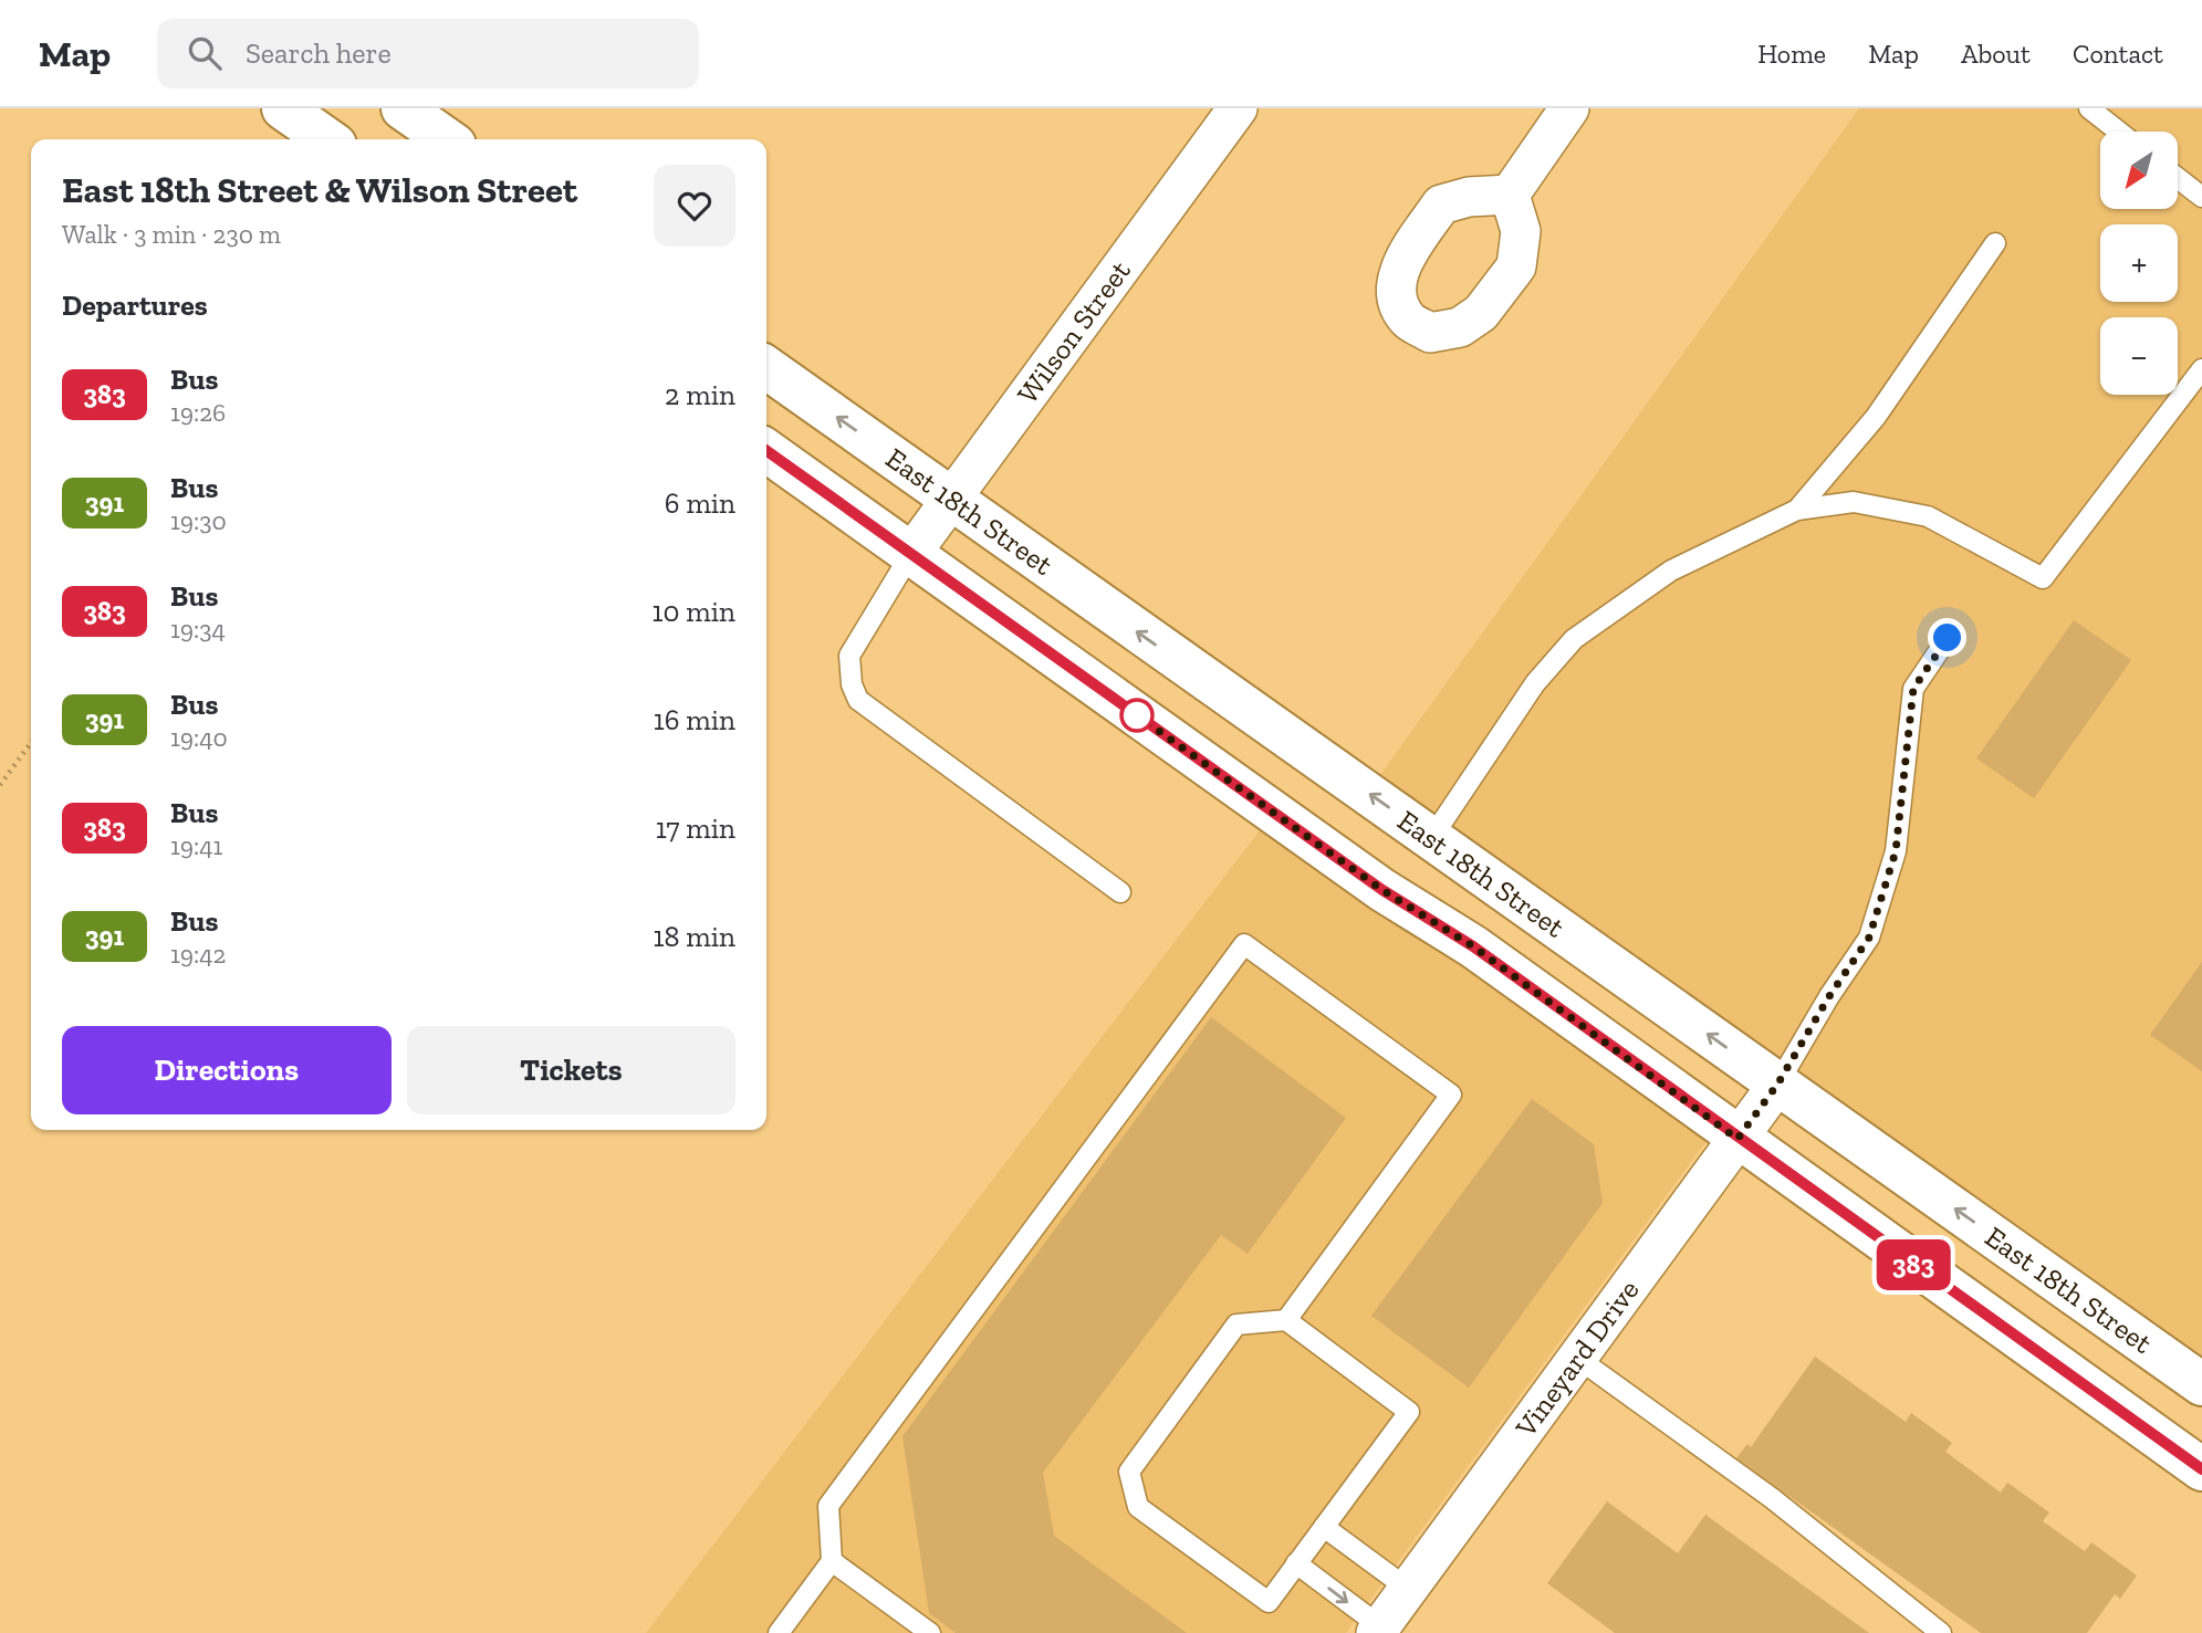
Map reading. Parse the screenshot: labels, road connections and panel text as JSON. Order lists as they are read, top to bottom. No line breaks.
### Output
{"streets":{"main road":["East 18th Street"],"street":["Wilson Street","Vineyard Drive"]},"crossings":[["Wilson Street","East 18th Street"],["East 18th Street","Vineyard Drive"]],"lines":["bus line 383"],"north":"bottom left","page":{"header":"Map","search":"Search here","nav":["Home","Map","About","Contact"],"on_map":"383","map_buttons":["+","−"],"heading":[["East 18th Street & Wilson Street","Walk · 3 min · 230 m"],"Departures"],"list":[{"mark":"383","name":"Bus","note":"19:26","value":"2 min"},{"mark":"391","name":"Bus","note":"19:30","value":"6 min"},{"mark":"383","name":"Bus","note":"19:34","value":"10 min"},{"mark":"391","name":"Bus","note":"19:40","value":"16 min"},{"mark":"383","name":"Bus","note":"19:41","value":"17 min"},{"mark":"391","name":"Bus","note":"19:42","value":"18 min"}],"buttons":["Directions","Tickets"]}}
